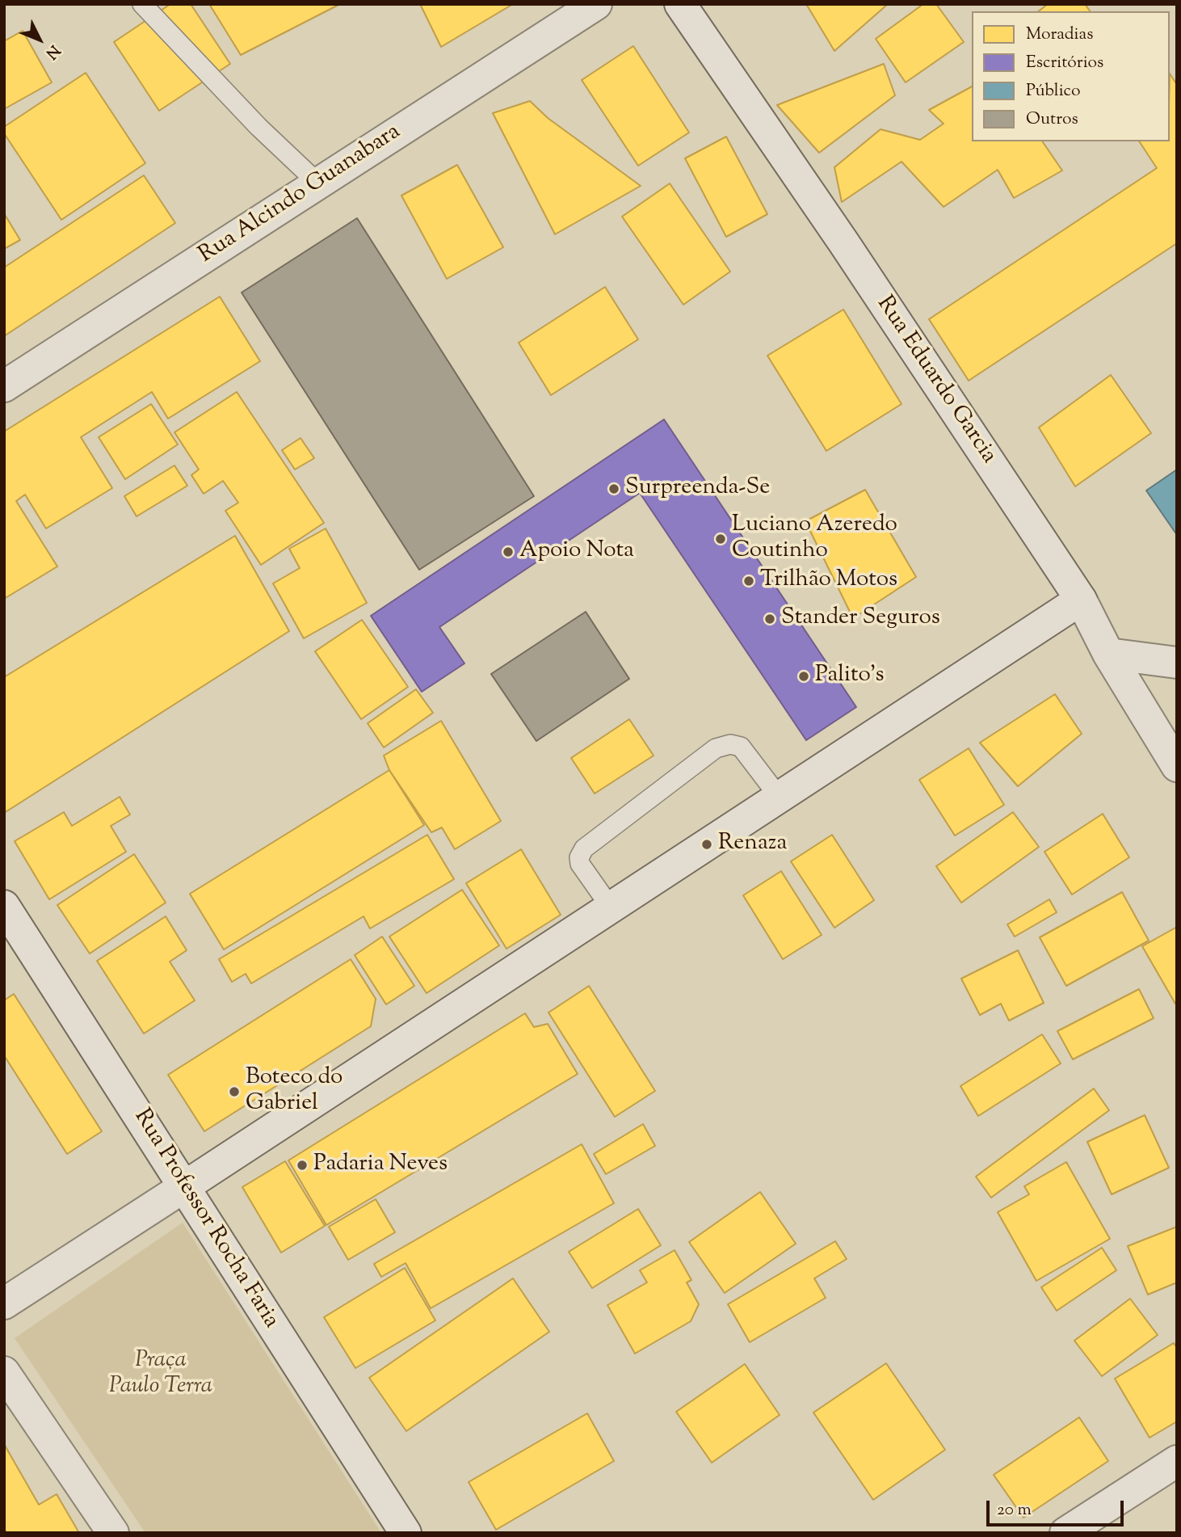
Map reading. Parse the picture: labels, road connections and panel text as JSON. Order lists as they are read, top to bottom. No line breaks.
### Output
{"streets":{"main road":["Rua Alcindo Guanabara","Rua Eduardo Garcia","Rua Professor Rocha Faria"]},"parks":["Praça Paulo Terra"],"places":["Surpreenda-Se","Luciano Azeredo Coutinho","Apoio Nota","Trilhão Motos","Stander Seguros","Palito's","Renaza","Boteco do Gabriel","Padaria Neves"],"legend":["Moradias","Escritórios","Público","Outros"],"scale_bar":"20 m","north":"bottom right"}
